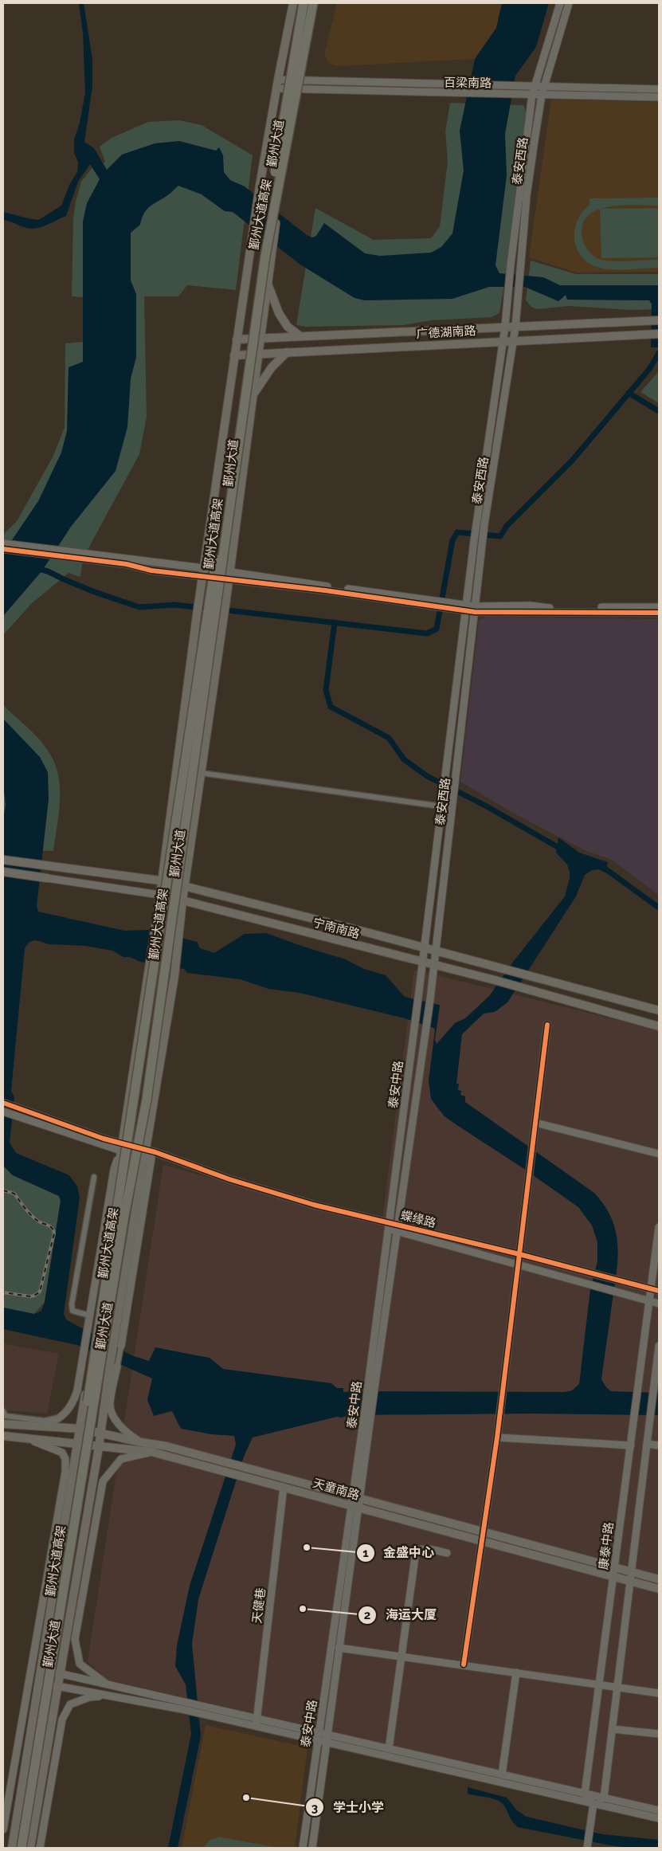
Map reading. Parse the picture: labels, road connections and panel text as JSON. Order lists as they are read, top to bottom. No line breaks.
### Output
{"streets":{"highway":["鄞州大道高架"],"main road":["鄞州大道","广德湖南路","宁南南路","天童南路"],"street":["百梁南路","泰安西路","泰安中路","蝶缘路","康泰中路","天健巷"]},"crossings":[["百梁南路","鄞州大道"],["百梁南路","泰安西路"],["鄞州大道","鄞州大道高架"],["鄞州大道","广德湖南路"],["鄞州大道","宁南南路"],["鄞州大道","蝶缘路"],["鄞州大道","天童南路"],["泰安西路","广德湖南路"],["泰安西路","宁南南路"],["泰安西路","泰安中路"],["宁南南路","泰安中路"],["泰安中路","蝶缘路"],["泰安中路","天童南路"],["蝶缘路","康泰中路"],["天童南路","康泰中路"],["天童南路","天健巷"]],"places":["金盛中心","海运大厦","学士小学"]}
